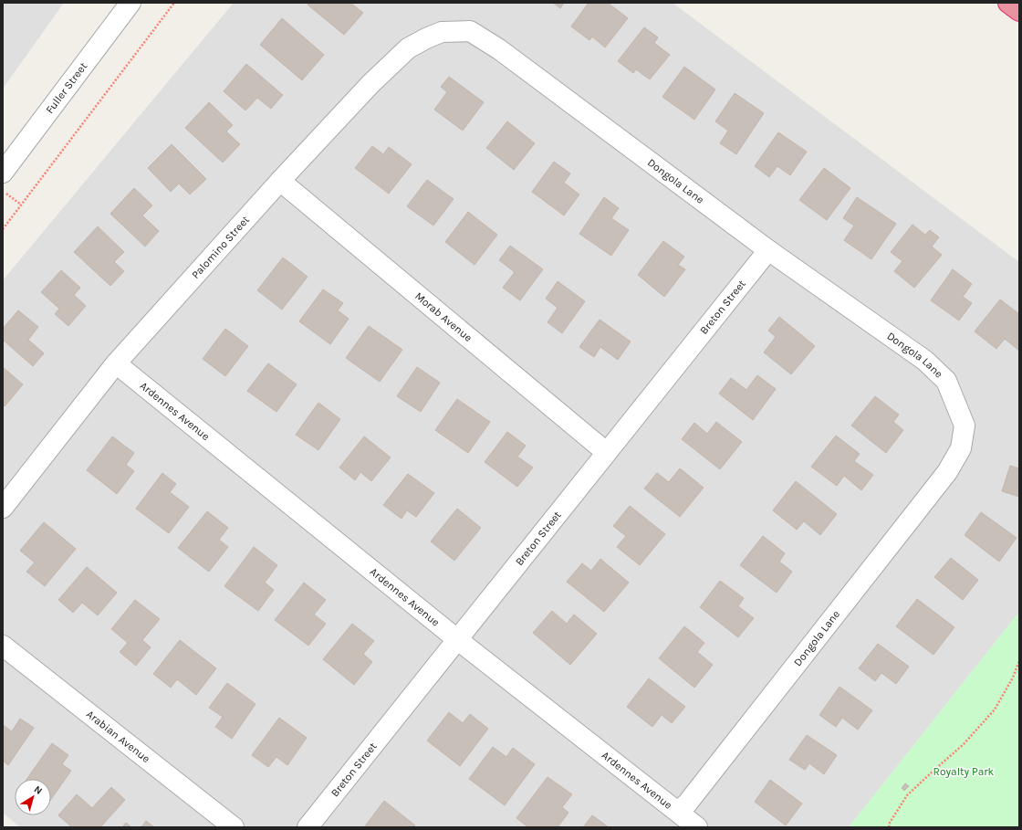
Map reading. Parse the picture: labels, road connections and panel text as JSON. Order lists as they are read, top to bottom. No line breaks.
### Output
{"streets":{"street":["Fuller Street","Dongola Lane","Palomino Street","Breton Street","Morab Avenue","Ardennes Avenue","Arabian Avenue"]},"crossings":[["Dongola Lane","Palomino Street"],["Dongola Lane","Breton Street"],["Dongola Lane","Ardennes Avenue"],["Palomino Street","Morab Avenue"],["Palomino Street","Ardennes Avenue"],["Breton Street","Morab Avenue"],["Breton Street","Ardennes Avenue"]],"parks":["Royalty Park"],"north":"top right"}
